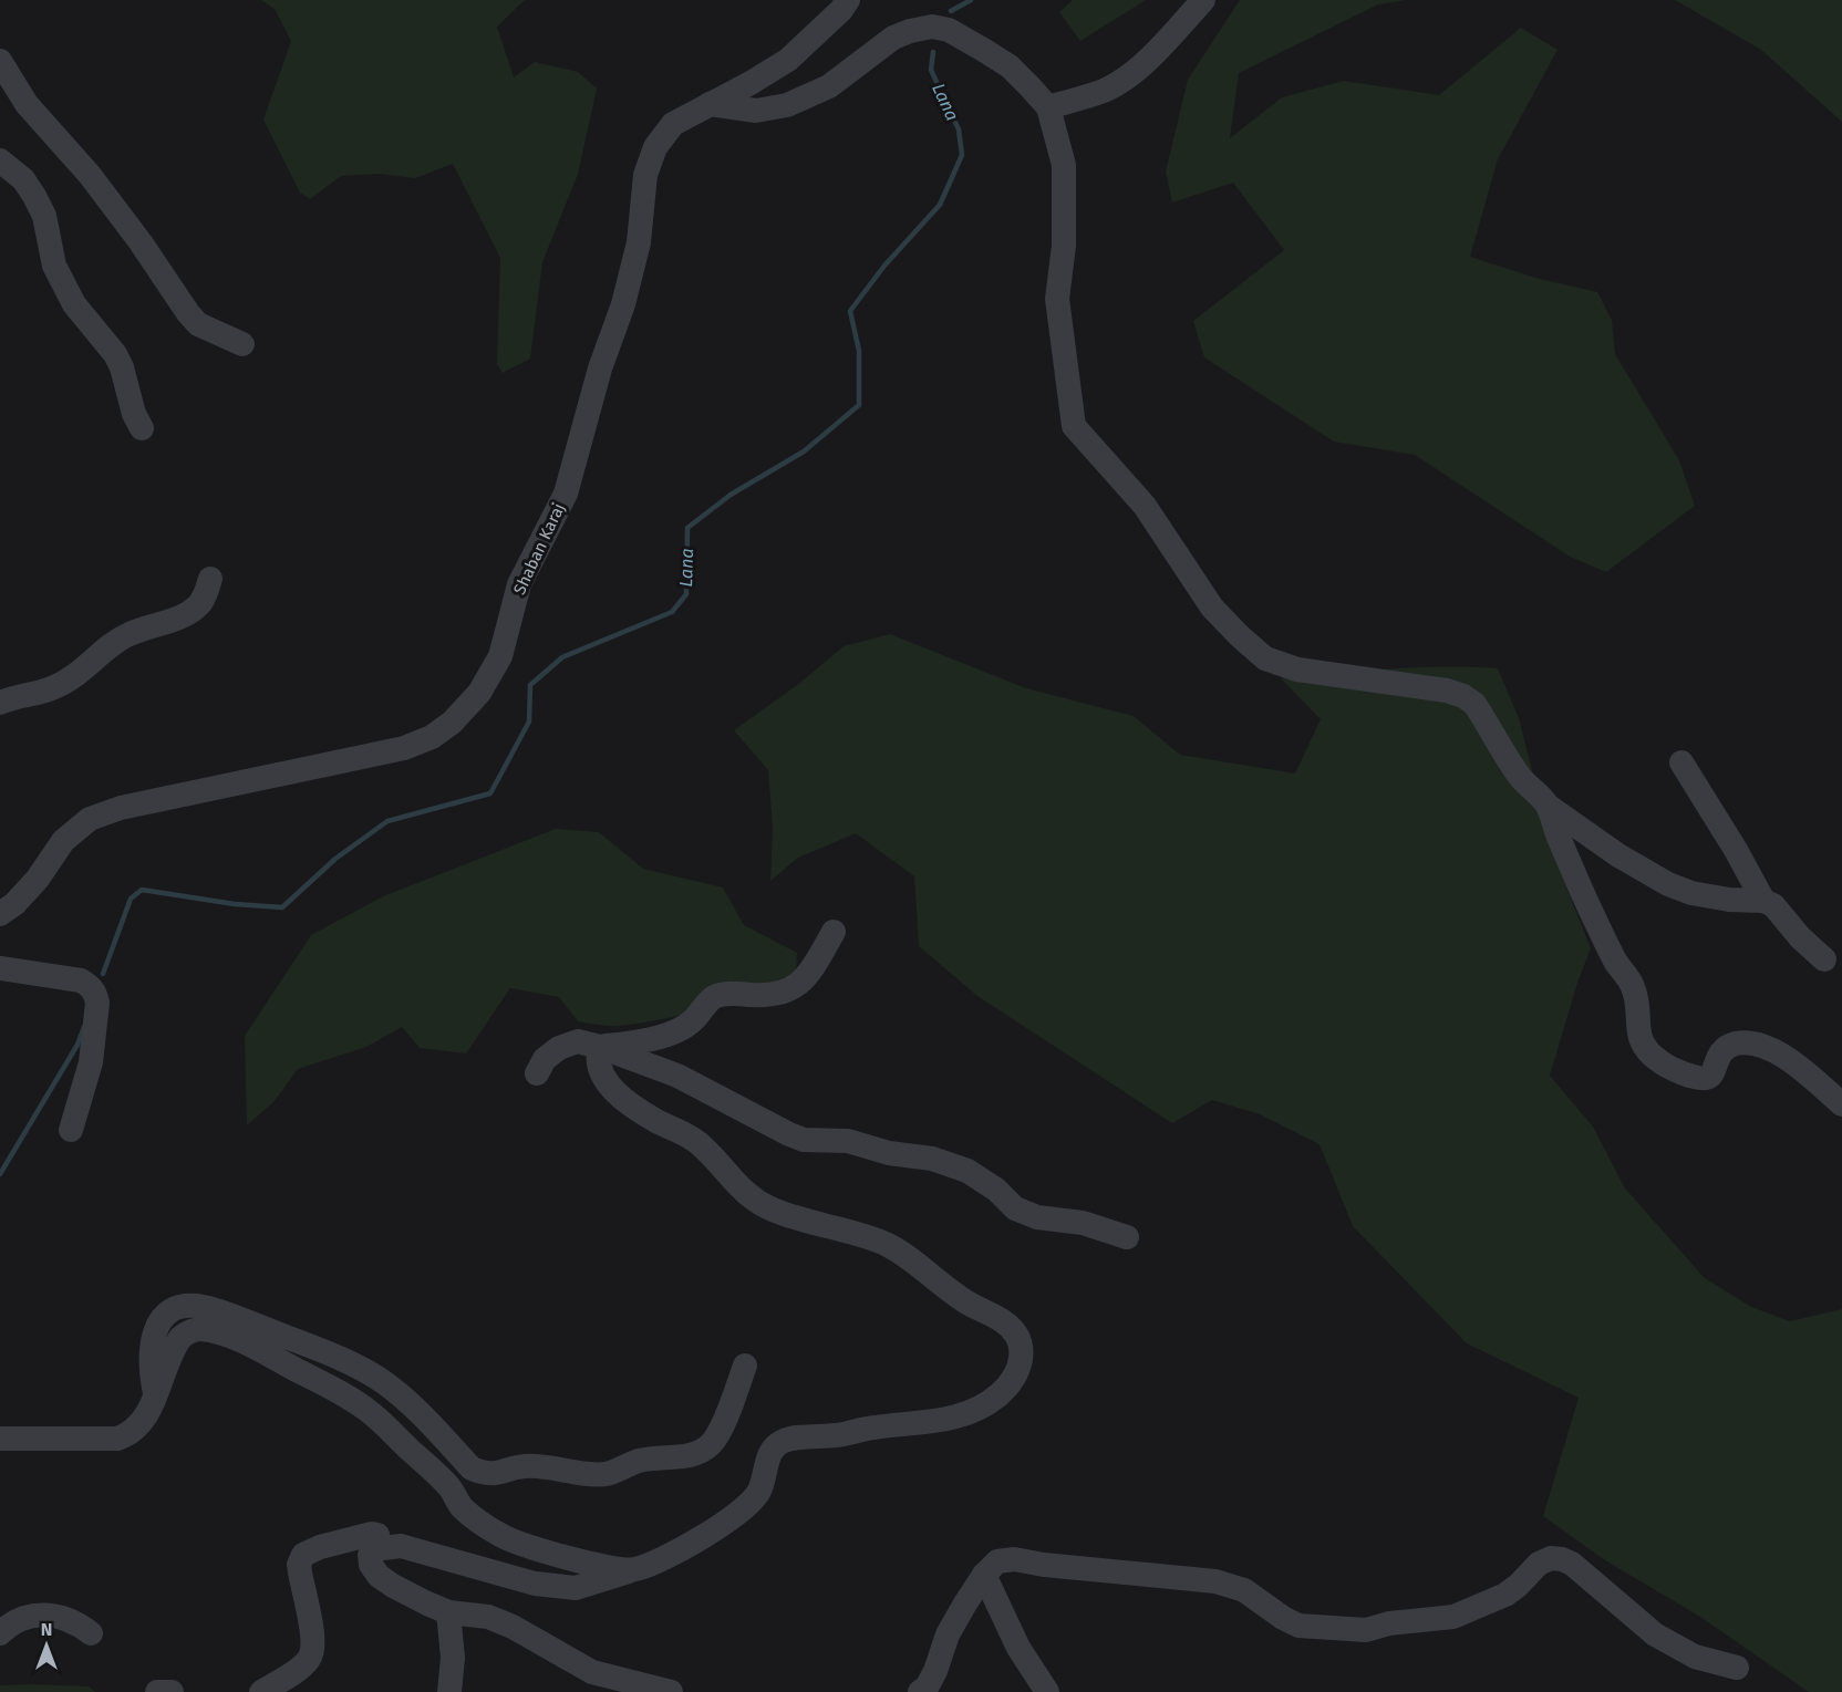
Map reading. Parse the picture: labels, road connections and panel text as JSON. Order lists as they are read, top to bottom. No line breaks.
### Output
{"streets":{"street":["Shaban Karaj"]},"water":["Lana"],"north":"top"}
